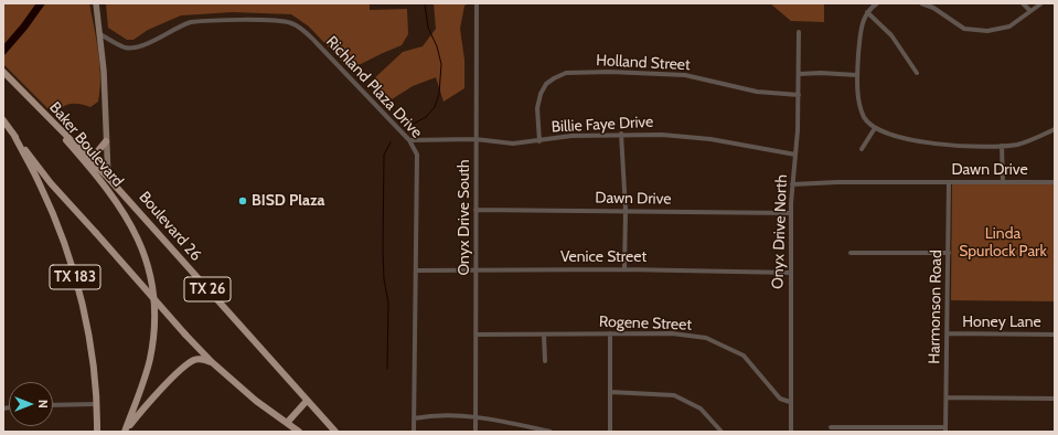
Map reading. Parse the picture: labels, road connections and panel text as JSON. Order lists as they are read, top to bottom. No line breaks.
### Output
{"streets":{"main road":["Baker Boulevard","Boulevard 26","TX 183","TX 26"],"street":["Holland Street","Richland Plaza Drive","Billie Faye Drive","Dawn Drive","Onyx Drive South","Onyx Drive North","Venice Street","Harmonson Road","Honey Lane","Rogene Street"]},"crossings":[["Holland Street","Billie Faye Drive"],["Holland Street","Onyx Drive North"],["Richland Plaza Drive","Billie Faye Drive"],["Richland Plaza Drive","Venice Street"],["Billie Faye Drive","Onyx Drive South"],["Billie Faye Drive","Onyx Drive North"],["Baker Boulevard","Boulevard 26"],["Dawn Drive","Onyx Drive South"],["Dawn Drive","Onyx Drive North"],["Dawn Drive","Harmonson Road"],["Onyx Drive South","Venice Street"],["Onyx Drive South","Rogene Street"],["Onyx Drive North","Venice Street"],["Onyx Drive North","Rogene Street"],["TX 183","TX 26"],["Harmonson Road","Honey Lane"]],"parks":["Linda Spurlock Park"],"places":["BISD Plaza"],"north":"right"}
